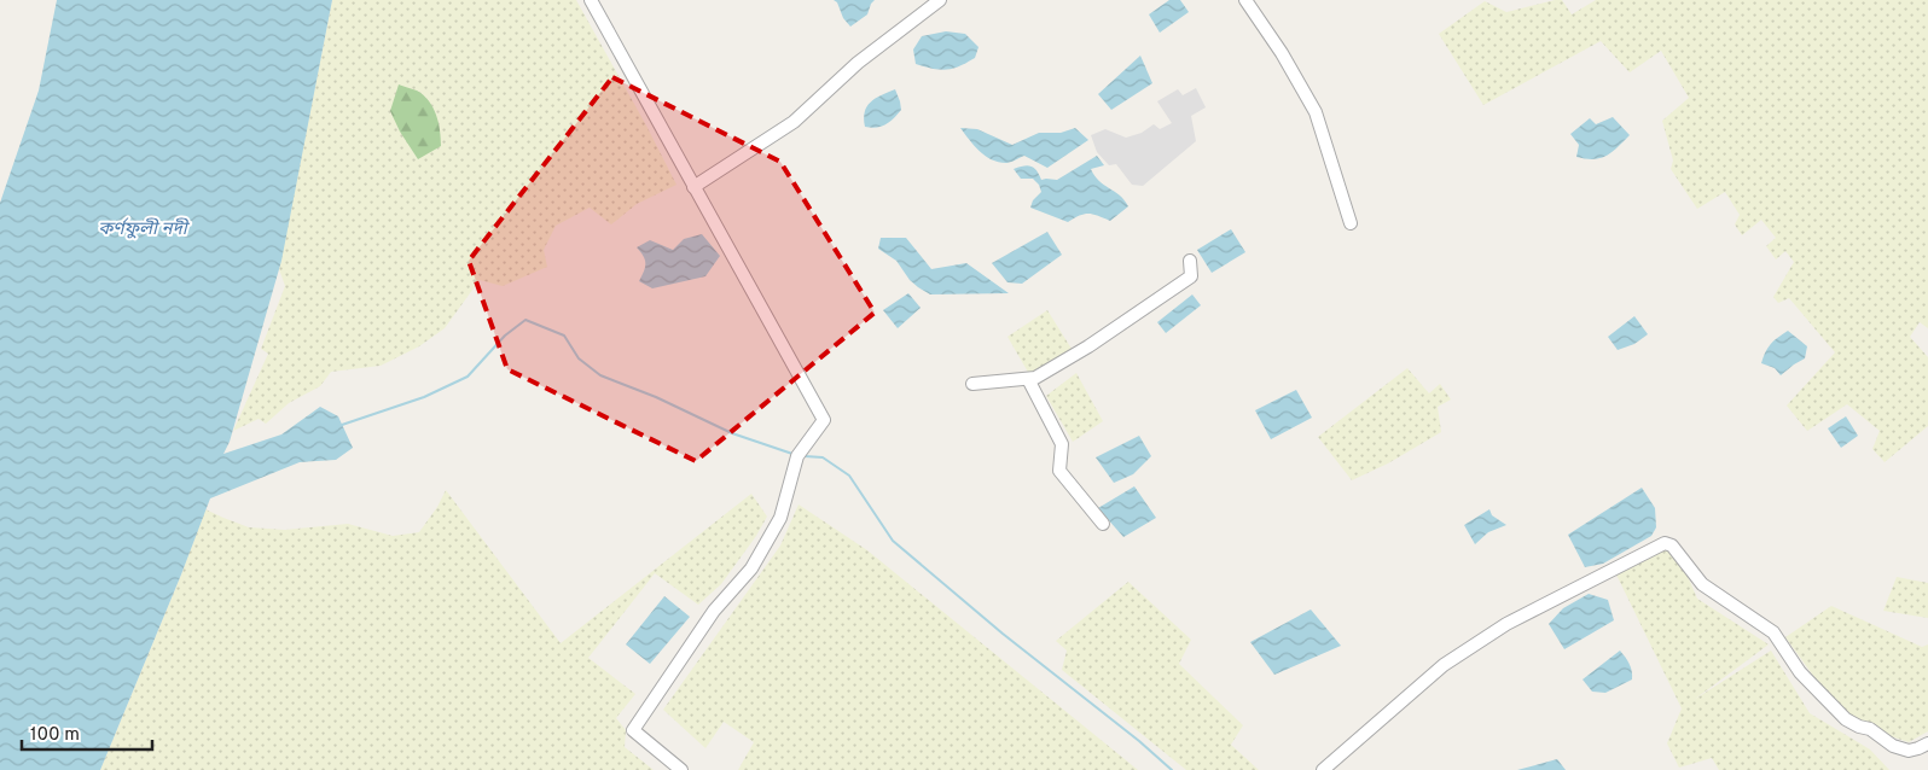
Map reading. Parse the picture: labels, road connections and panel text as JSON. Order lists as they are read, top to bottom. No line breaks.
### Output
{"water":["কর্ণফুলী নদী"],"scale_bar":"100 m"}
